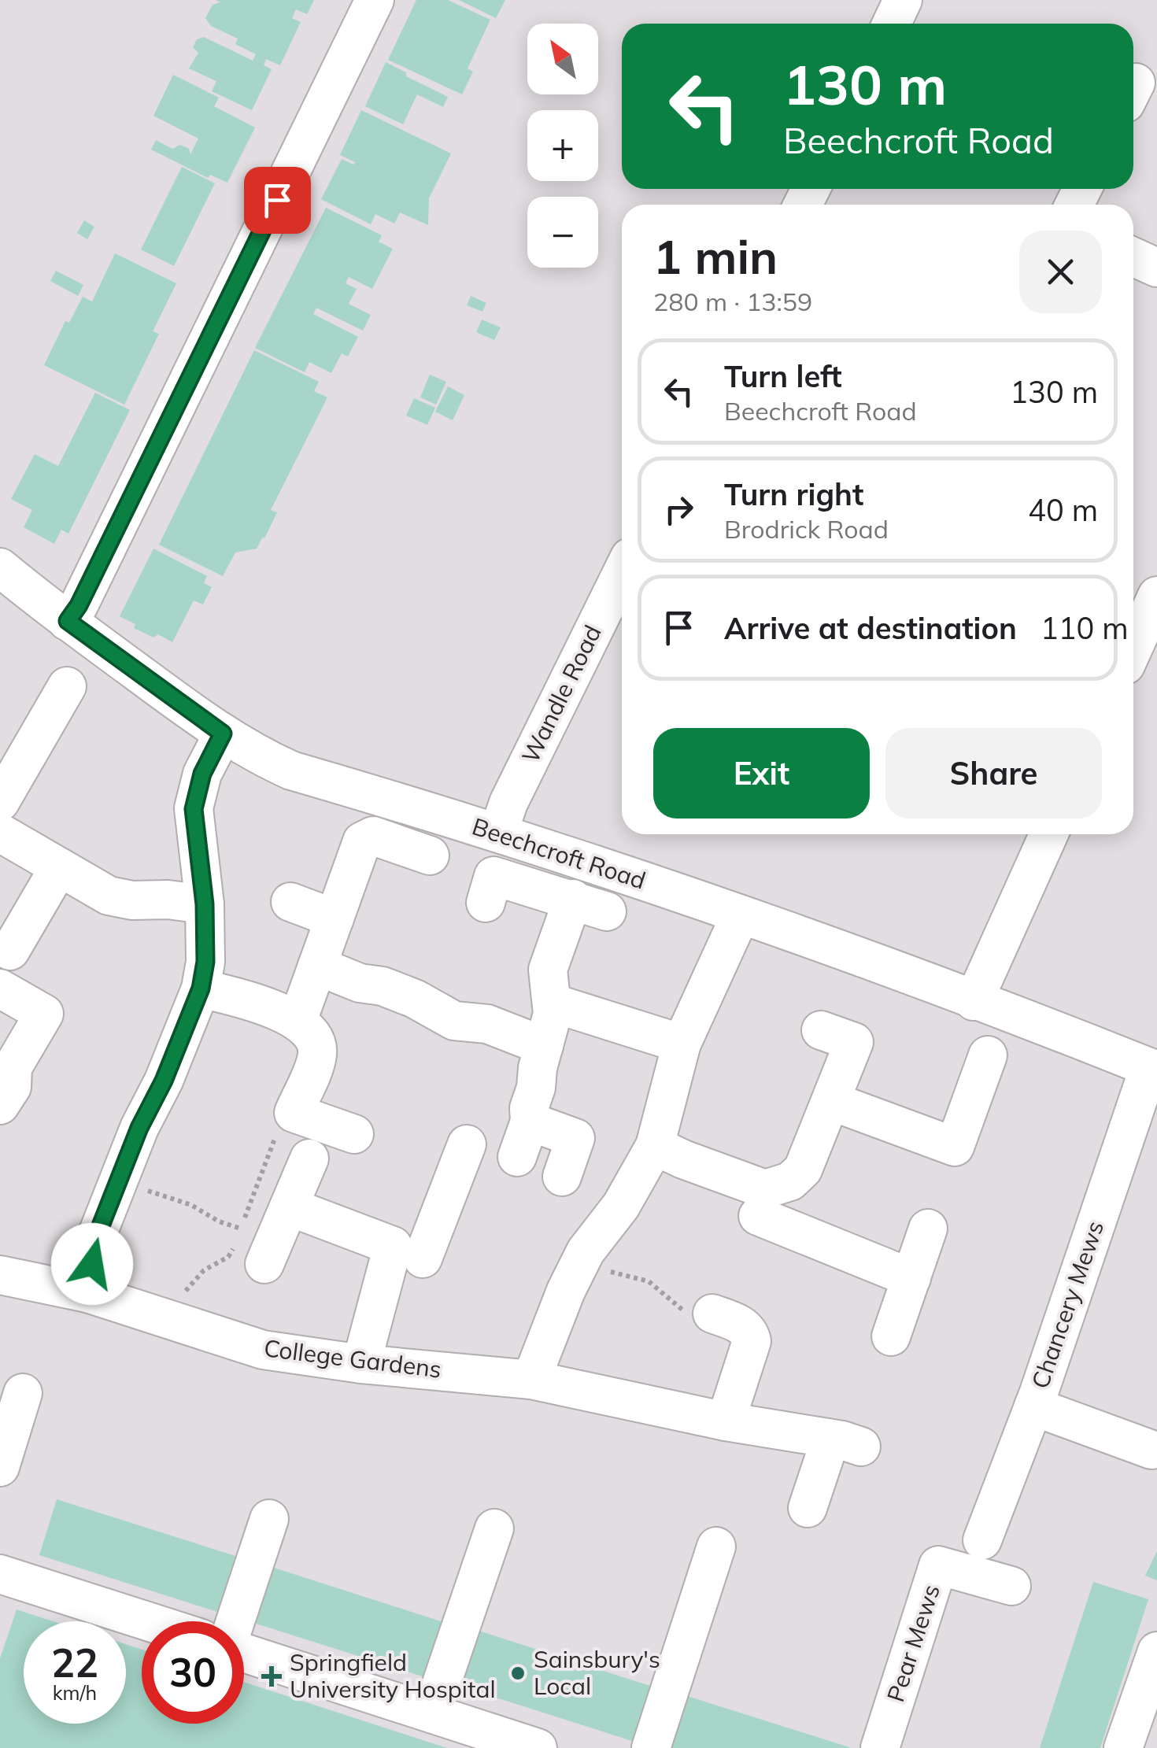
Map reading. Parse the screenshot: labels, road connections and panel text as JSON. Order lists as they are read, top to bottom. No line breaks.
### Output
{"streets":{"street":["Wandle Road","Beechcroft Road","Chancery Mews","College Gardens","Pear Mews"]},"crossings":[["Wandle Road","Beechcroft Road"],["Beechcroft Road","Chancery Mews"]],"places":{"other":["Sainsbury's Local"],"health":["Springfield University Hospital"]},"north":"top left","page":{"map_buttons":["+","−"],"turn":["130 m","Beechcroft Road"],"heading":["1 min","280 m · 13:59"],"list":[{"name":"Turn left","note":"Beechcroft Road","value":"130 m"},{"name":"Turn right","note":"Brodrick Road","value":"40 m"},{"name":"Arrive at destination","value":"110 m"}],"buttons":["Exit","Share"],"speed":"22 km/h","limit":"30"}}
